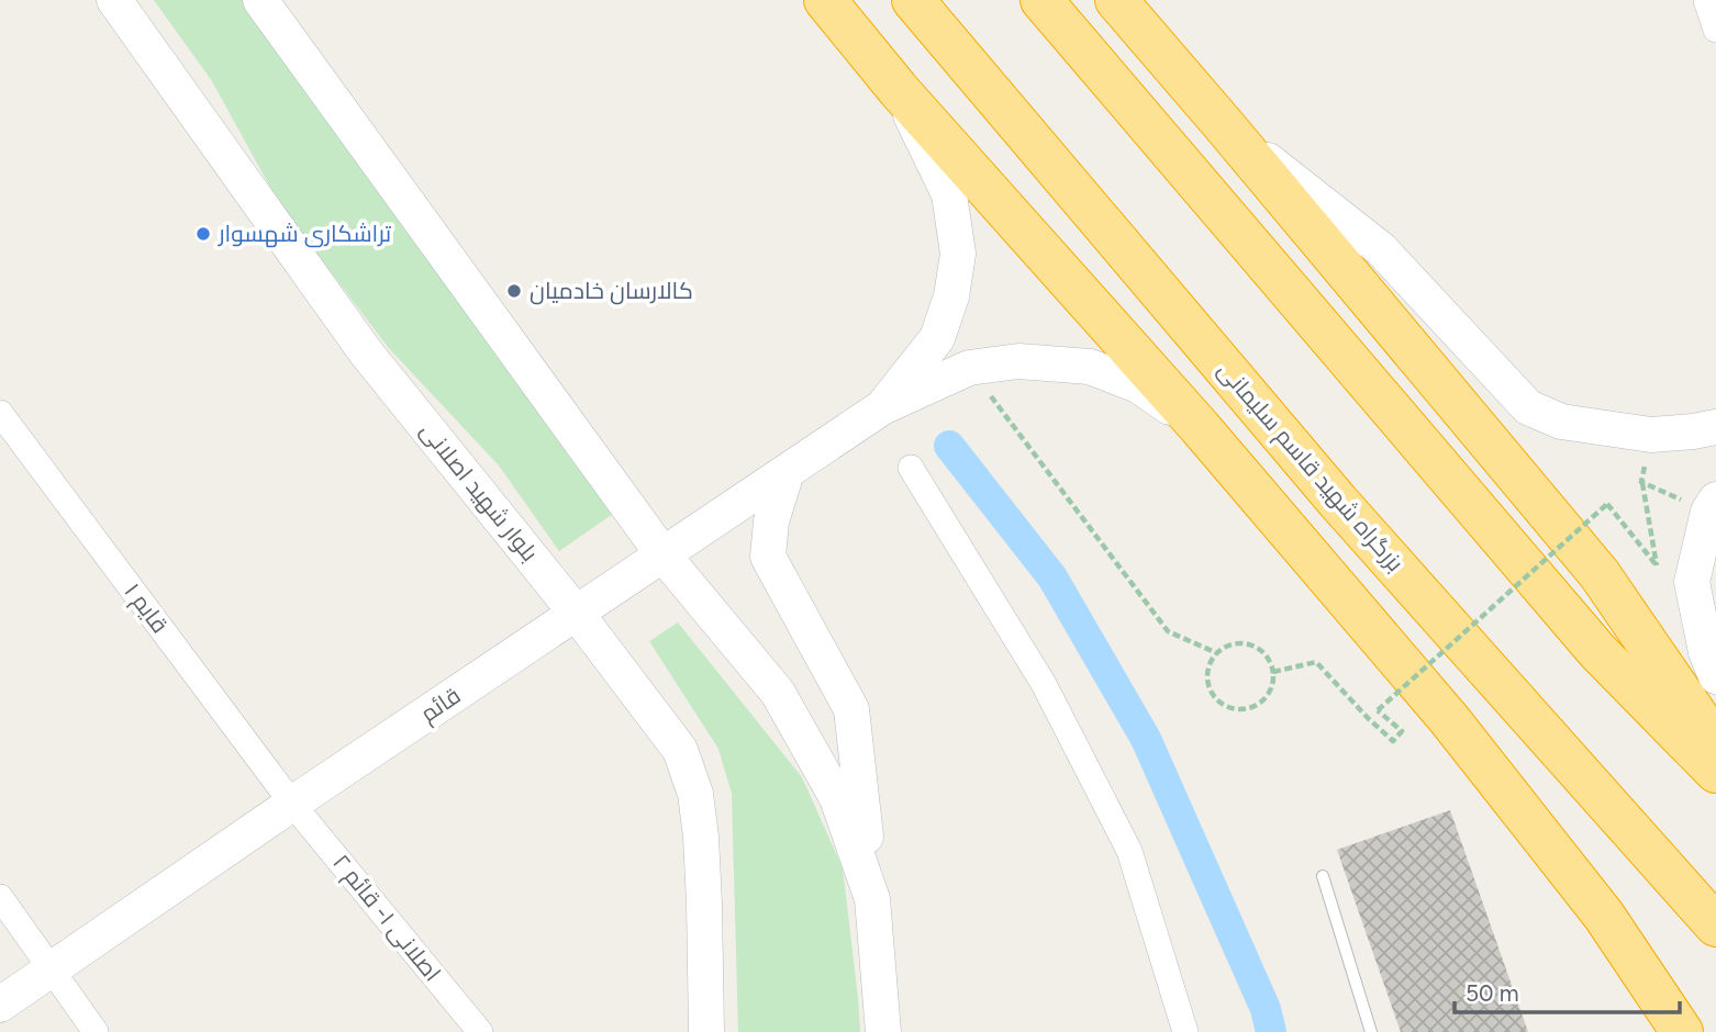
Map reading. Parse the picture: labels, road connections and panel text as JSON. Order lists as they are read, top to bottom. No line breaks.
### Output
{"streets":{"highway":["بزرگراه شهید قاسم سلیمانی"],"main road":["بلوار شهید اصلانی","قائم"],"street":["قایم ۱","اصلانی ۱- قائم ۲"]},"crossings":[["بلوار شهید اصلانی","قائم"],["قایم ۱","قائم"],["قایم ۱","اصلانی ۱- قائم ۲"],["قائم","اصلانی ۱- قائم ۲"]],"places":["تراشکاری شهسوار","کالارسان خادمیان"],"scale_bar":"50 m"}
